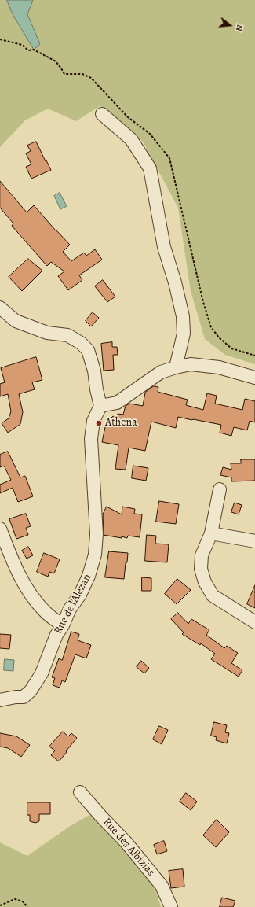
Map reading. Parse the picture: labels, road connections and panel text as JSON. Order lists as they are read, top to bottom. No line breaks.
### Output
{"streets":{"street":["Rue de l'Alezan","Rue des Albizias"]},"places":["Athena"],"north":"right"}
